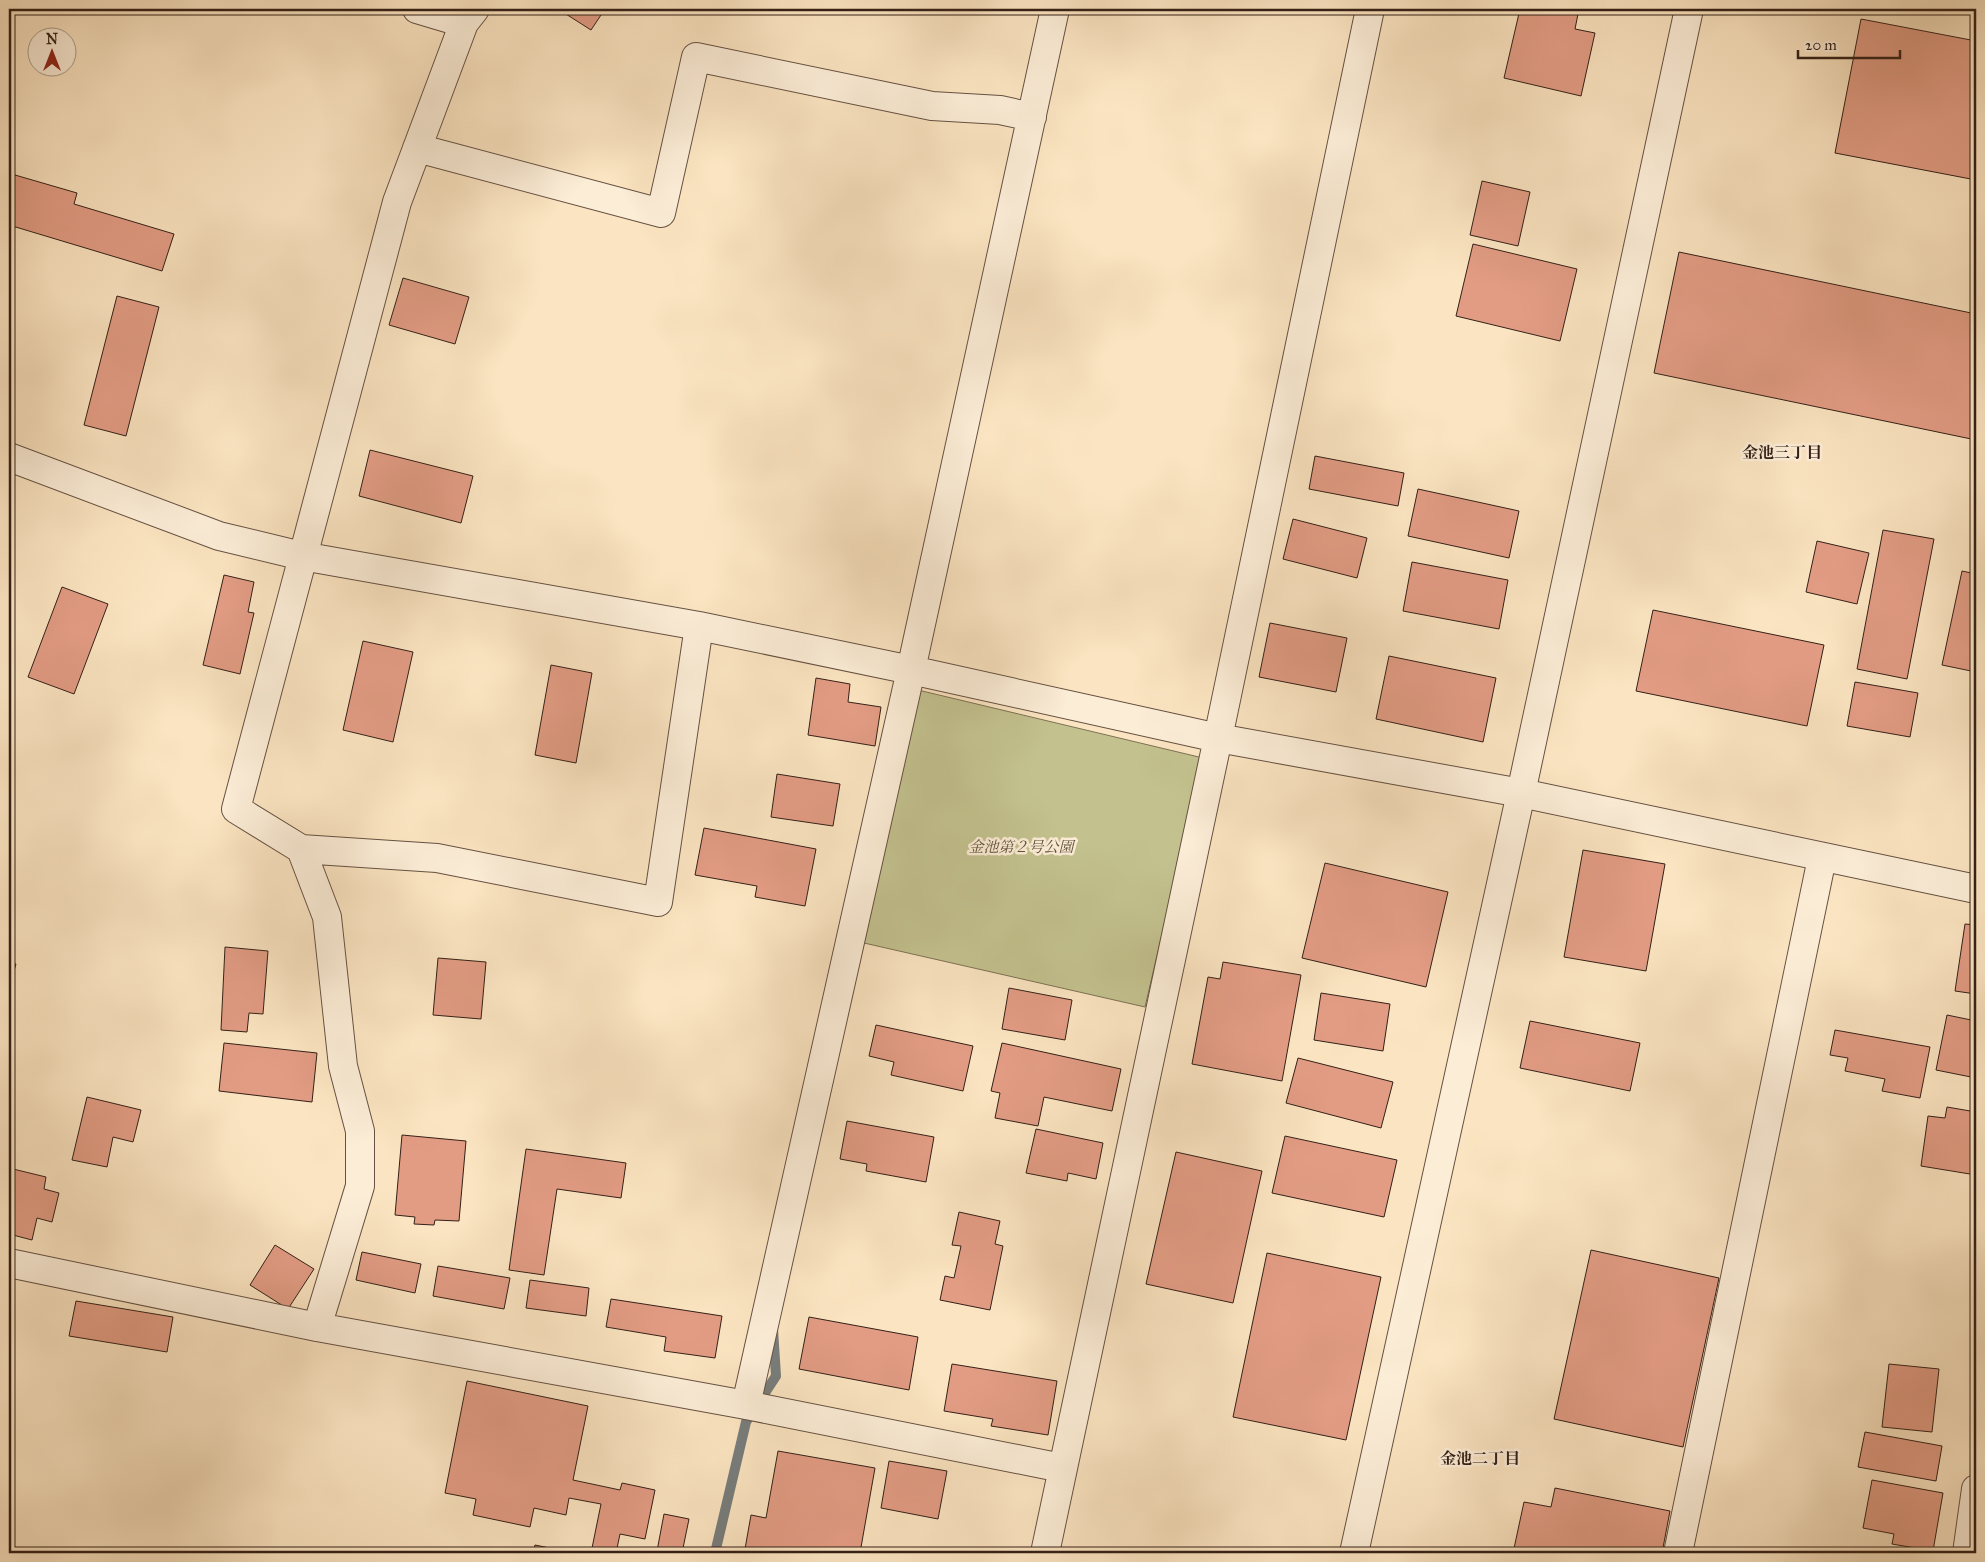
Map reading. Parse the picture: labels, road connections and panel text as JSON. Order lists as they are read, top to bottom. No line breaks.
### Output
{"districts":["金池三丁目","金池二丁目"],"parks":["金池第２号公園"],"scale_bar":"20 m","north":"top"}
